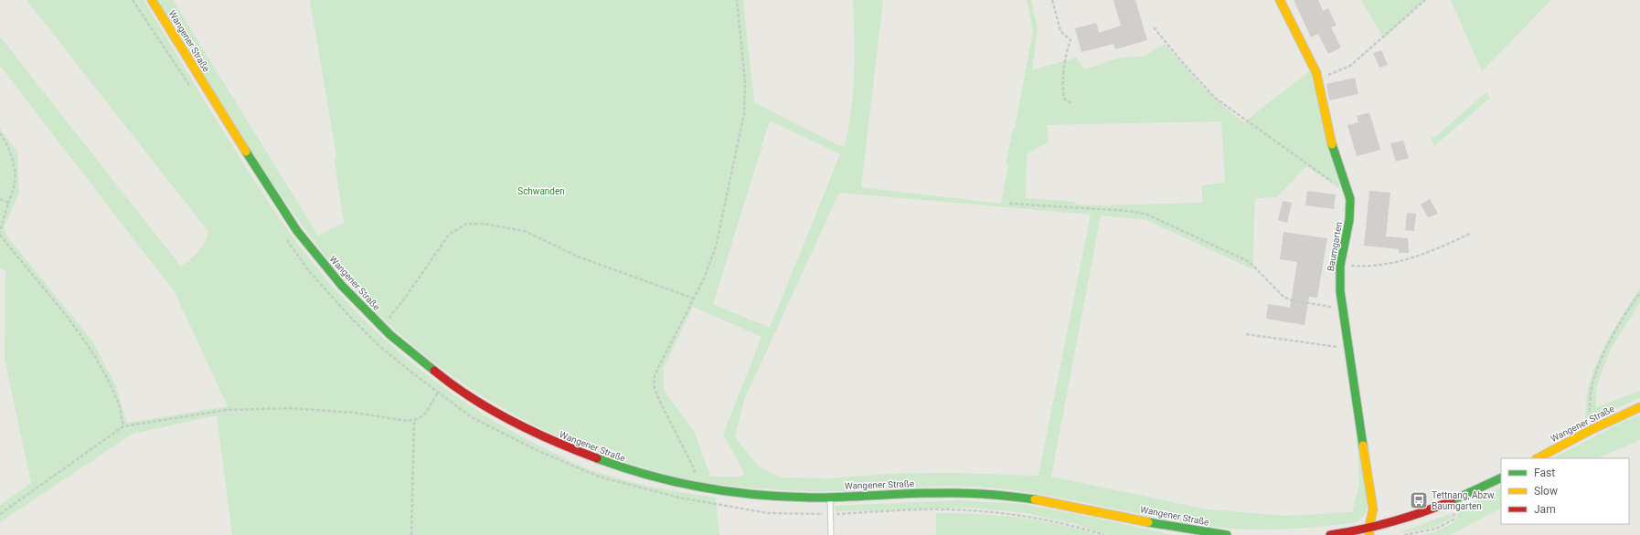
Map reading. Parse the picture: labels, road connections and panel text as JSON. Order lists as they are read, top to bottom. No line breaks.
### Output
{"streets":{"main road":["Wangener Straße","Baumgarten"]},"parks":["Schwanden"],"places":{"bus stop":["Tettnang, Abzw. Baumgarten"]},"legend":["Fast","Slow","Jam"]}
